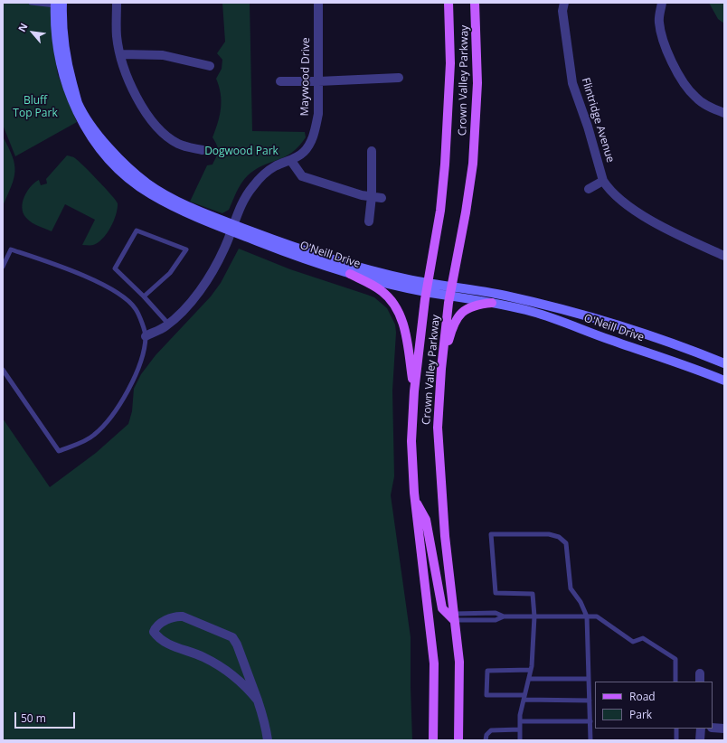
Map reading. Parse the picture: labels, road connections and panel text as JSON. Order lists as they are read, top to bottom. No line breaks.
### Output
{"streets":{"main road":["Crown Valley Parkway","O'Neill Drive"],"street":["Maywood Drive","Flintridge Avenue"]},"crossings":[["Maywood Drive","O'Neill Drive"],["Crown Valley Parkway","O'Neill Drive"]],"parks":["Bluff Top Park","Dogwood Park"],"legend":["Road","Park"],"scale_bar":"50 m","north":"top left"}
